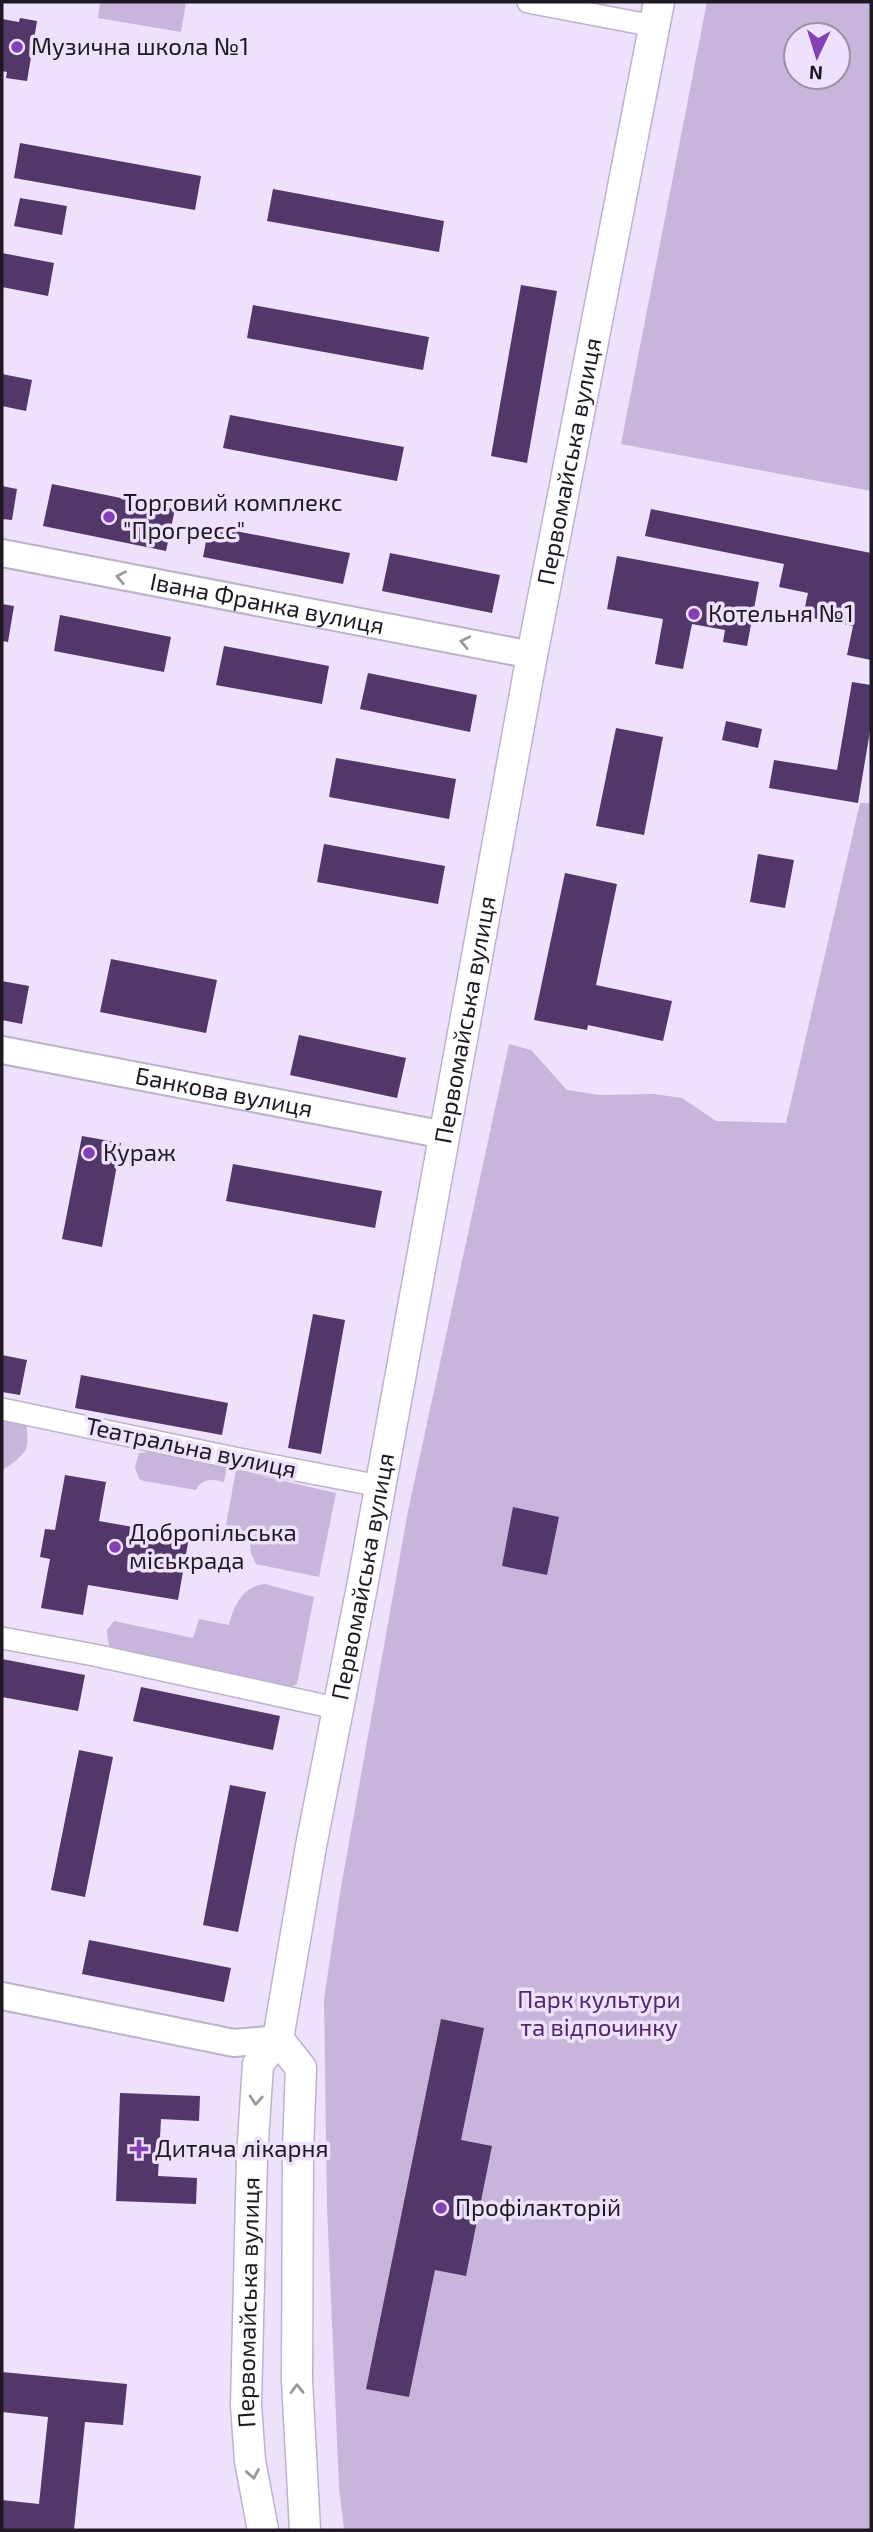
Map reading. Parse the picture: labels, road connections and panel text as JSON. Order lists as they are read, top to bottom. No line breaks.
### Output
{"streets":{"main road":["Первомайська вулиця"],"street":["Івана Франка вулиця","Банкова вулиця","Театральна вулиця"]},"crossings":[["Первомайська вулиця","Івана Франка вулиця"],["Первомайська вулиця","Банкова вулиця"],["Первомайська вулиця","Театральна вулиця"]],"one_way":["Івана Франка вулиця"],"parks":["Парк культури та відпочинку"],"places":{"other":["Музична школа №1","Торговий комплекс \"Прогресс\"","Котельня №1","Кураж","Добропільська міськрада","Профілакторій"],"health":["Дитяча лікарня"]},"north":"bottom"}
